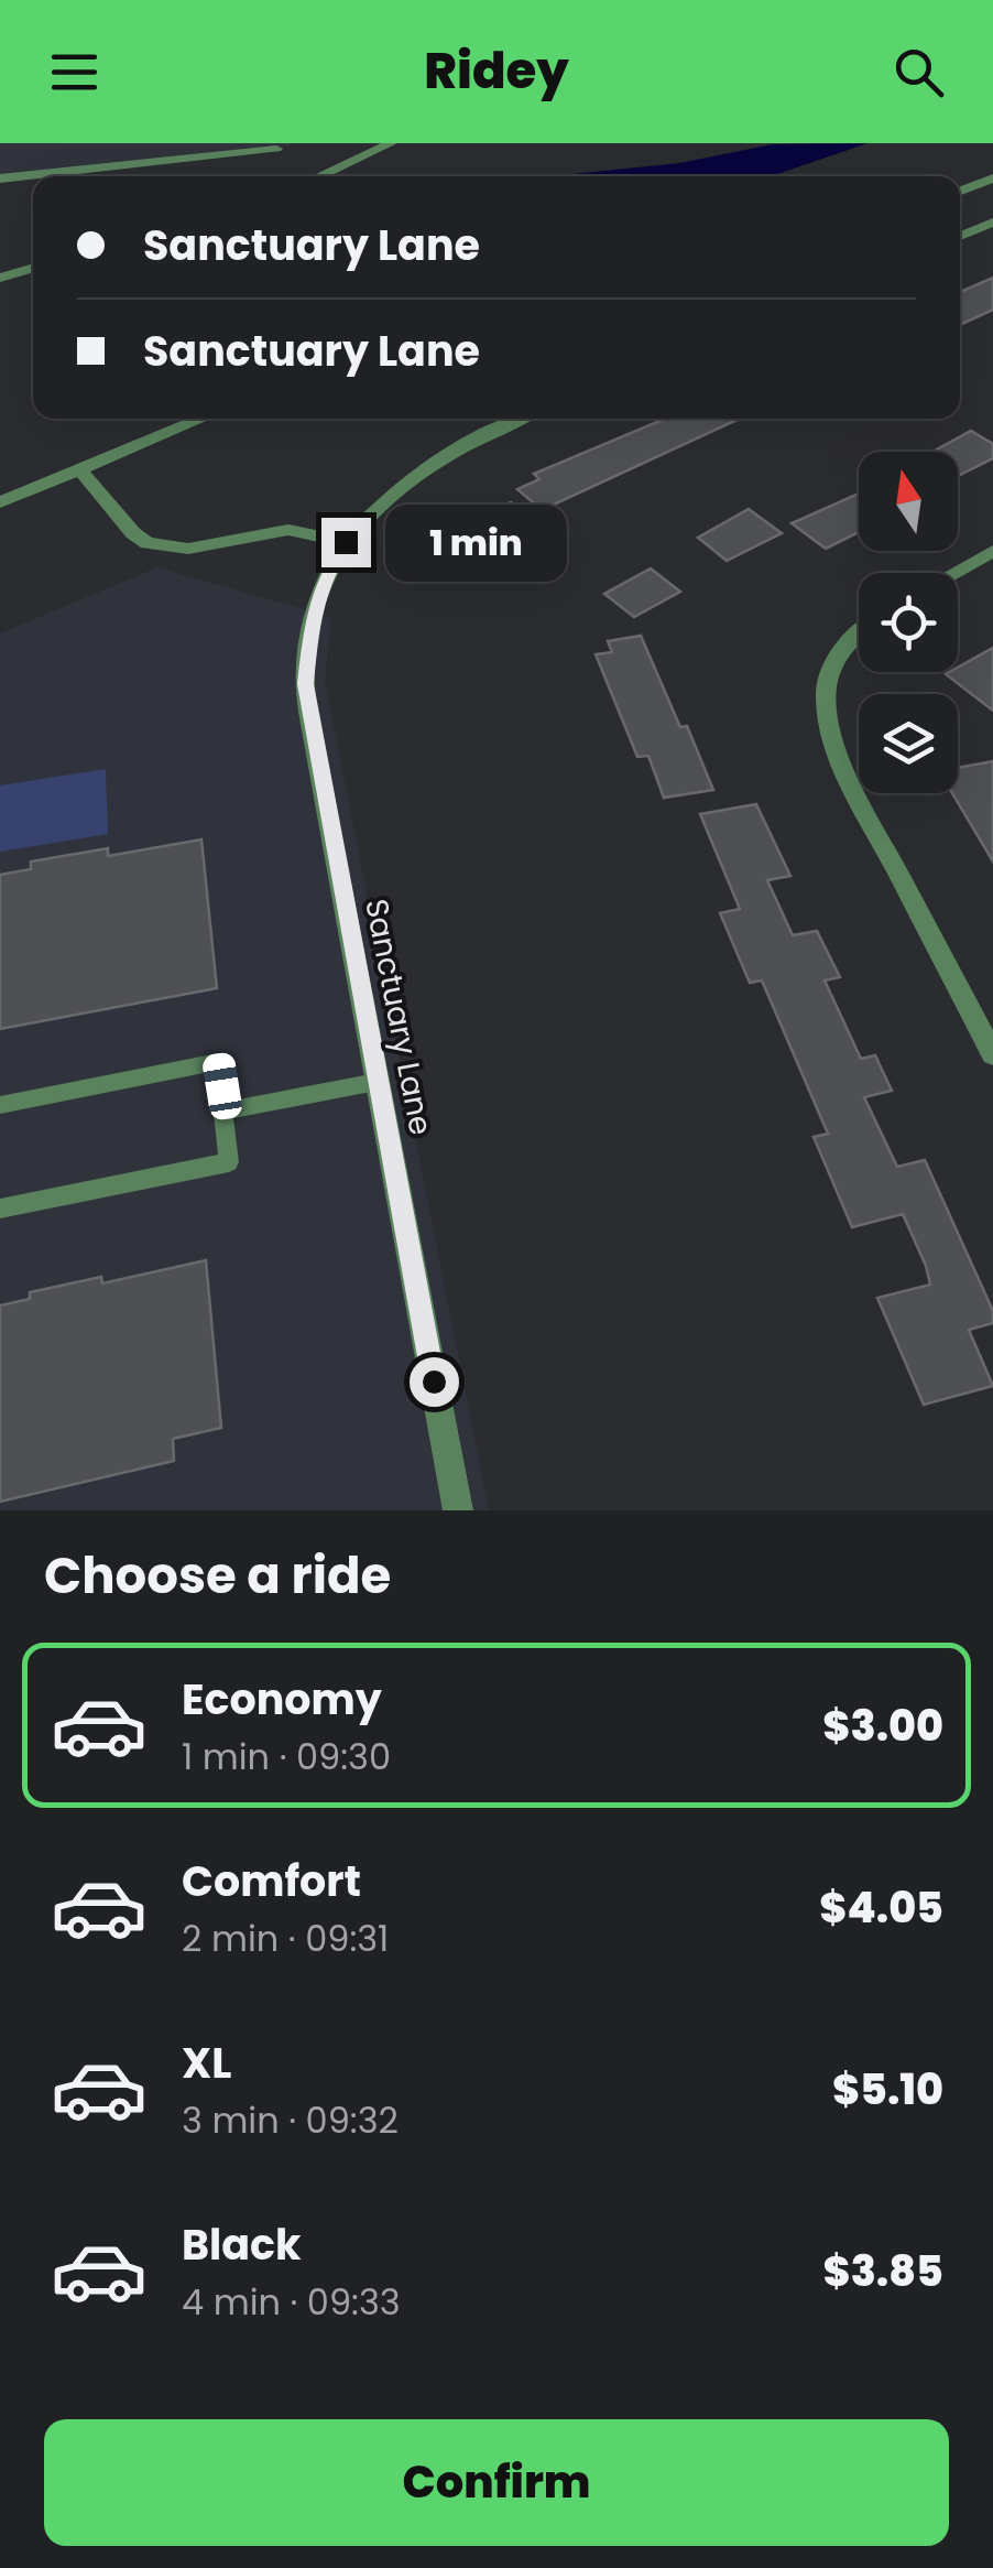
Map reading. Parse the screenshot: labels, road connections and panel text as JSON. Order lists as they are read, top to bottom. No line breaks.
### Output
{"streets":{"street":["Sanctuary Lane"]},"north":"top","page":{"header":"Ridey","banner":["Sanctuary Lane","Sanctuary Lane"],"bubble":"1 min","heading":"Choose a ride","list":[{"name":"Economy","note":"1 min · 09:30","value":"$3.00"},{"name":"Comfort","note":"2 min · 09:31","value":"$4.05"},{"name":"XL","note":"3 min · 09:32","value":"$5.10"},{"name":"Black","note":"4 min · 09:33","value":"$3.85"}],"buttons":"Confirm"}}
